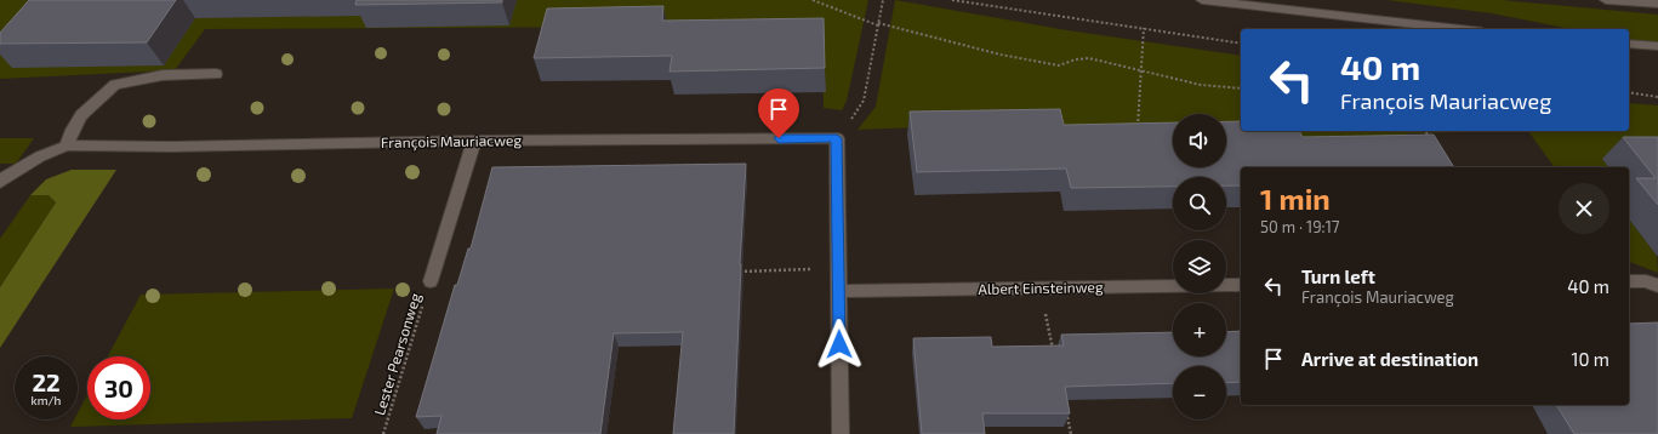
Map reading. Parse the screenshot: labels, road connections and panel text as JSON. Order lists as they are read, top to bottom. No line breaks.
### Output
{"streets":{"street":["François Mauriacweg","Albert Einsteinweg"],"path":["Lester Pearsonweg"]},"page":{"turn":["40 m","François Mauriacweg"],"map_buttons":["+","−"],"heading":["1 min","50 m · 19:17"],"list":[{"name":"Turn left","note":"François Mauriacweg","value":"40 m"},{"name":"Arrive at destination","value":"10 m"}],"speed":"22 km/h","limit":"30"}}
